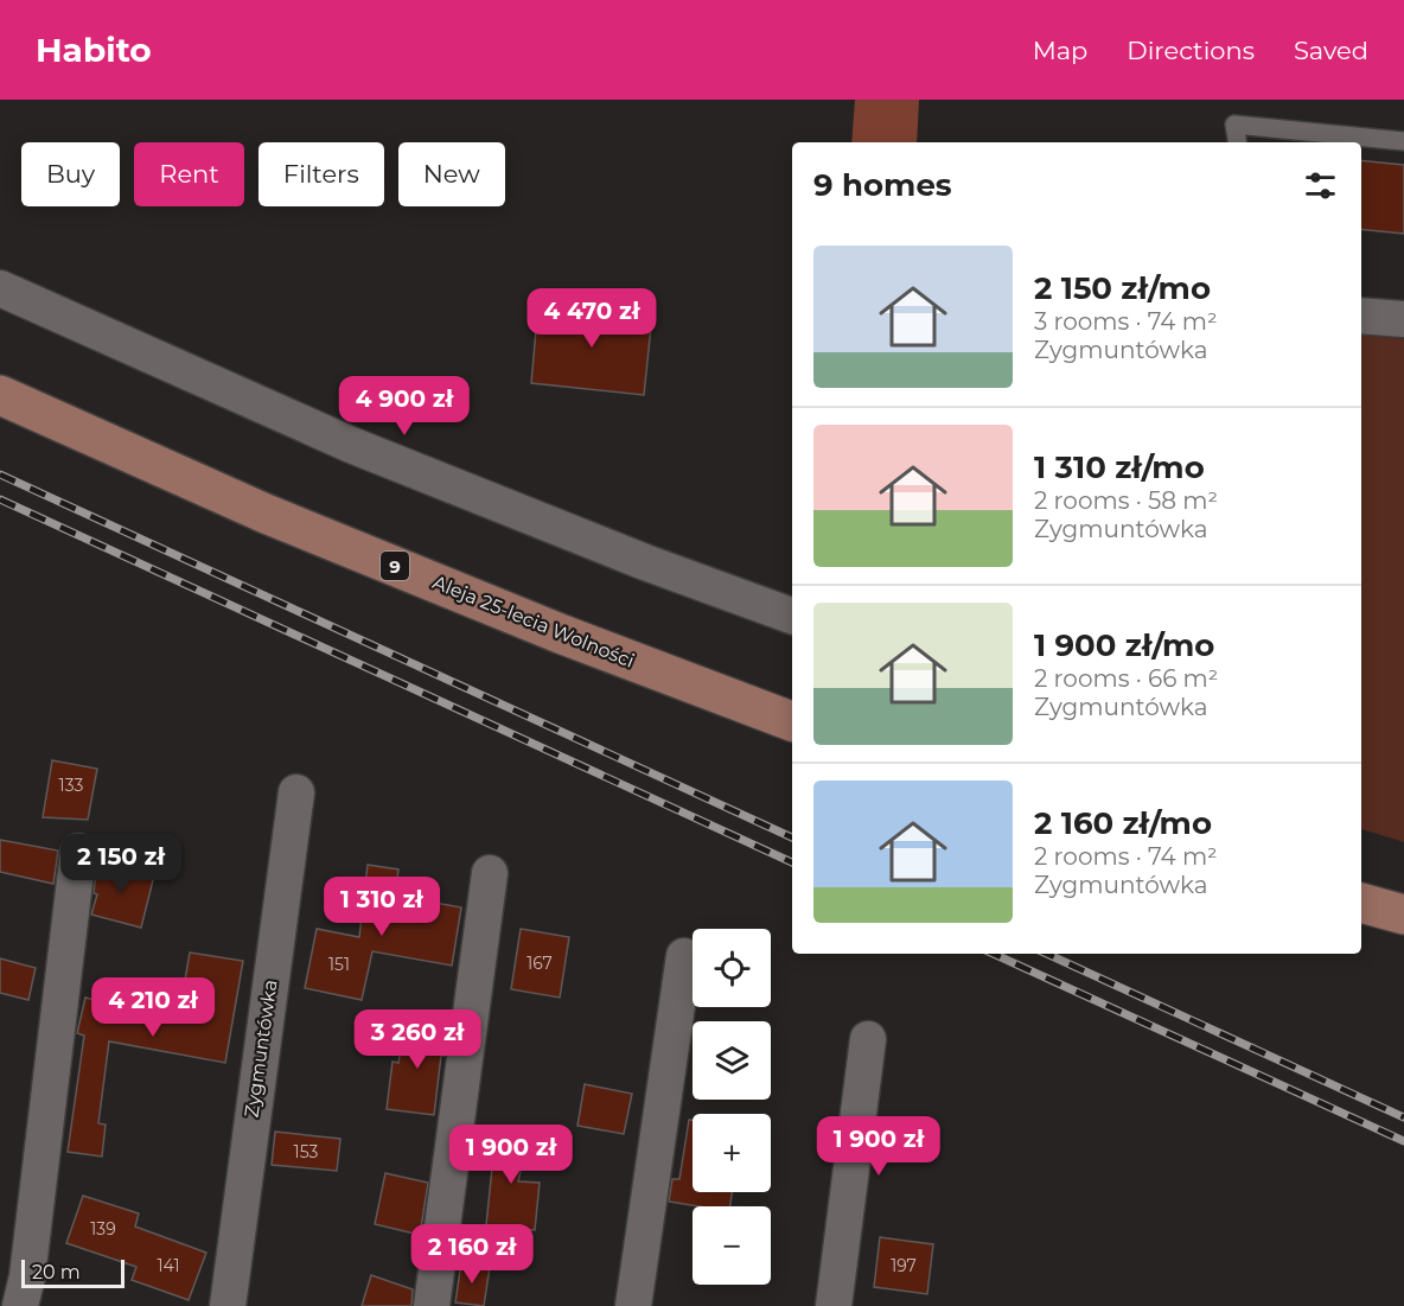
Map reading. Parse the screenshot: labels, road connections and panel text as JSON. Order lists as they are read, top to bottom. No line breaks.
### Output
{"streets":{"main road":["9","Aleja 25-lecia Wolności"],"street":["Zygmuntówka"]},"house_numbers":["133","167","151","153","139","141","197"],"scale_bar":"20 m","page":{"header":"Habito","nav":["Map","Directions","Saved"],"chip":["Buy","Rent","Filters","New"],"heading":"9 homes","list":[{"name":"2 150 zł/mo","note":"3 rooms · 74 m² · Zygmuntówka"},{"name":"1 310 zł/mo","note":"2 rooms · 58 m² · Zygmuntówka"},{"name":"1 900 zł/mo","note":"2 rooms · 66 m² · Zygmuntówka"},{"name":"2 160 zł/mo","note":"2 rooms · 74 m² · Zygmuntówka"}],"price":["4 470 zł","4 900 zł","2 150 zł","1 310 zł","4 210 zł","3 260 zł","1 900 zł","1 900 zł","2 160 zł"],"map_buttons":["+","−"],"scale":"20 m"}}
